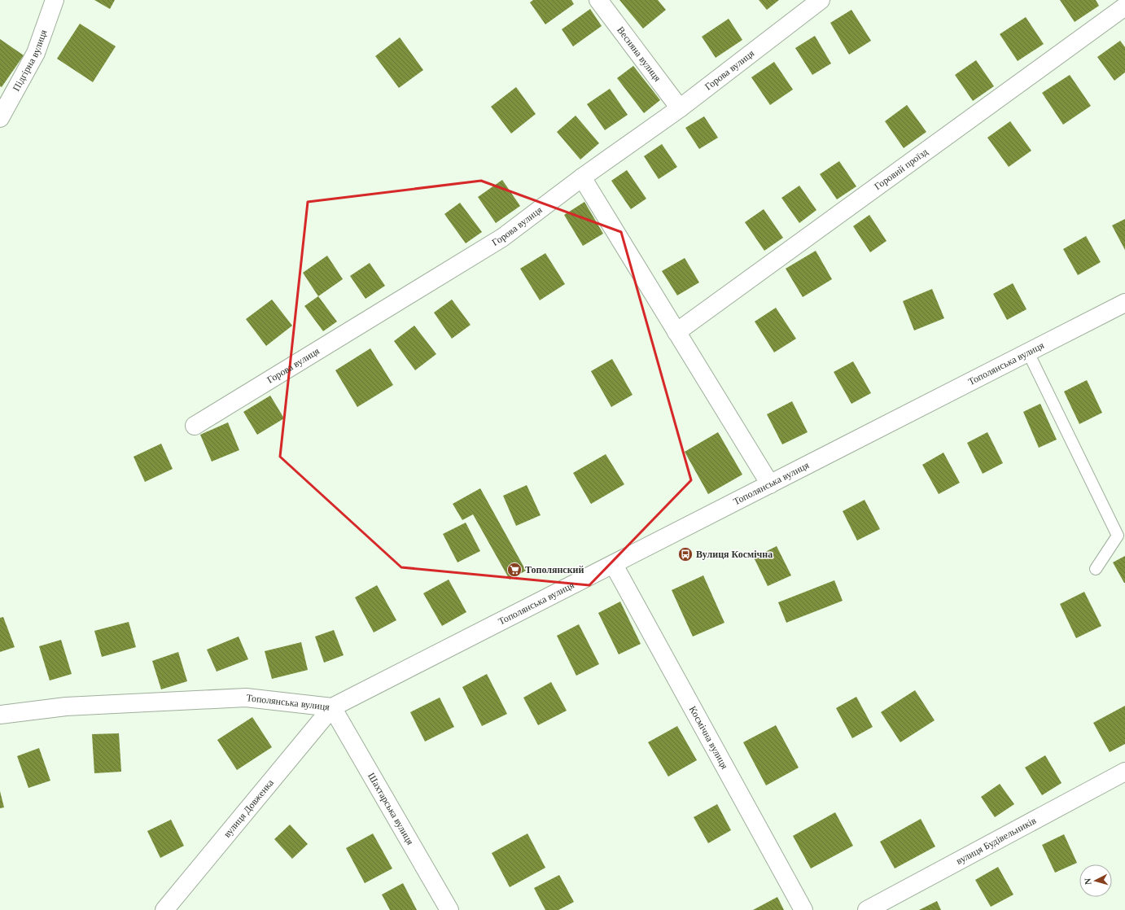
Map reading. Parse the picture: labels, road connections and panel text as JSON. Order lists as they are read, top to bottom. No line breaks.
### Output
{"streets":{"street":["Весняна вулиця","Підгірна вулиця","Горова вулиця","Горовий проїзд","Тополянська вулиця","Космічна вулиця","вулиця Довженка","Шахтарська вулиця","вулиця Будівельників"]},"crossings":[["Весняна вулиця","Горова вулиця"],["Тополянська вулиця","Космічна вулиця"],["Тополянська вулиця","вулиця Довженка"],["Тополянська вулиця","Шахтарська вулиця"],["вулиця Довженка","Шахтарська вулиця"]],"places":{"bus stop":["Вулиця Космічна"],"supermarket":["Тополянский"]},"north":"left"}
